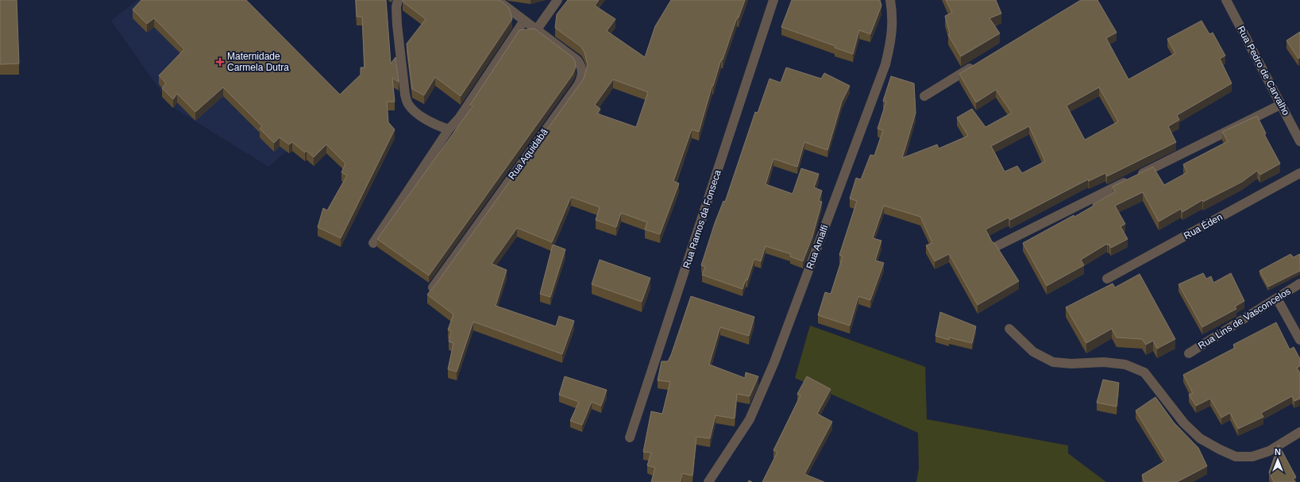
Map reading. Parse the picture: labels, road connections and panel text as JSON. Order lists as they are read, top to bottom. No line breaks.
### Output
{"streets":{"street":["Rua Pedro de Carvalho","Rua Aquidabã","Rua Ramos da Fonseca","Rua Éden","Rua Amalfi","Rua Lins de Vasconcelos"]},"places":{"health":["Maternidade Carmela Dutra"]},"north":"top"}
